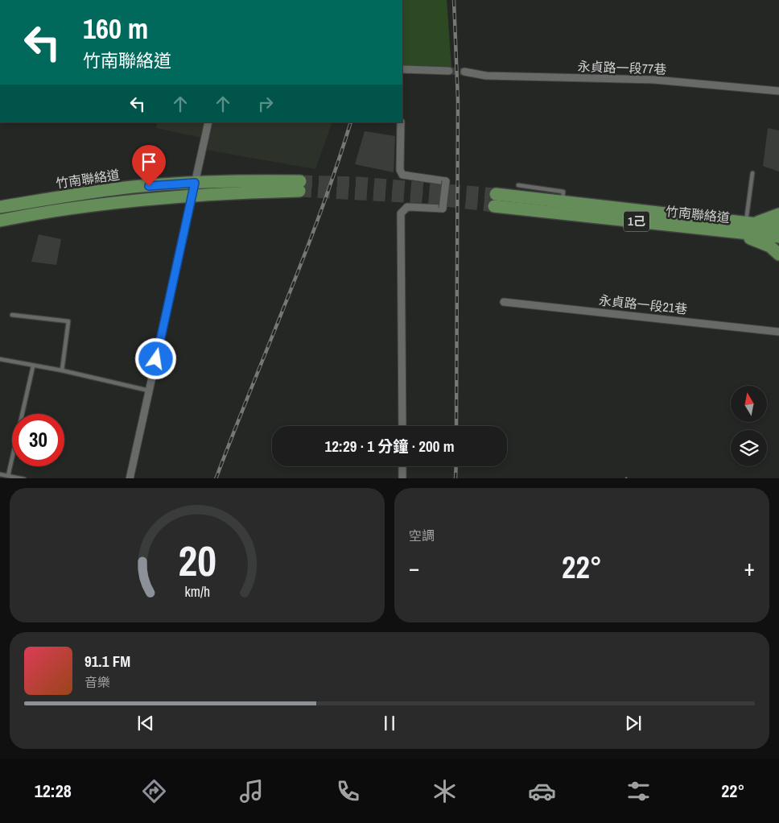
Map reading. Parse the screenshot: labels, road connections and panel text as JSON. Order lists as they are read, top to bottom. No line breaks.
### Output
{"streets":{"main road":["竹南聯絡道","1己"],"street":["永貞路一段77巷","永貞路一段21巷"]},"north":"top","page":{"turn":["160 m","竹南聯絡道"],"limit":"30","trip":"12:29 · 1 分鐘 · 200 m","tile":"空調","heat":["−","22°","+"],"song":["91.1 FM","音樂"],"tabs":["12:28","22°"],"gauge":["20","km/h"]}}
